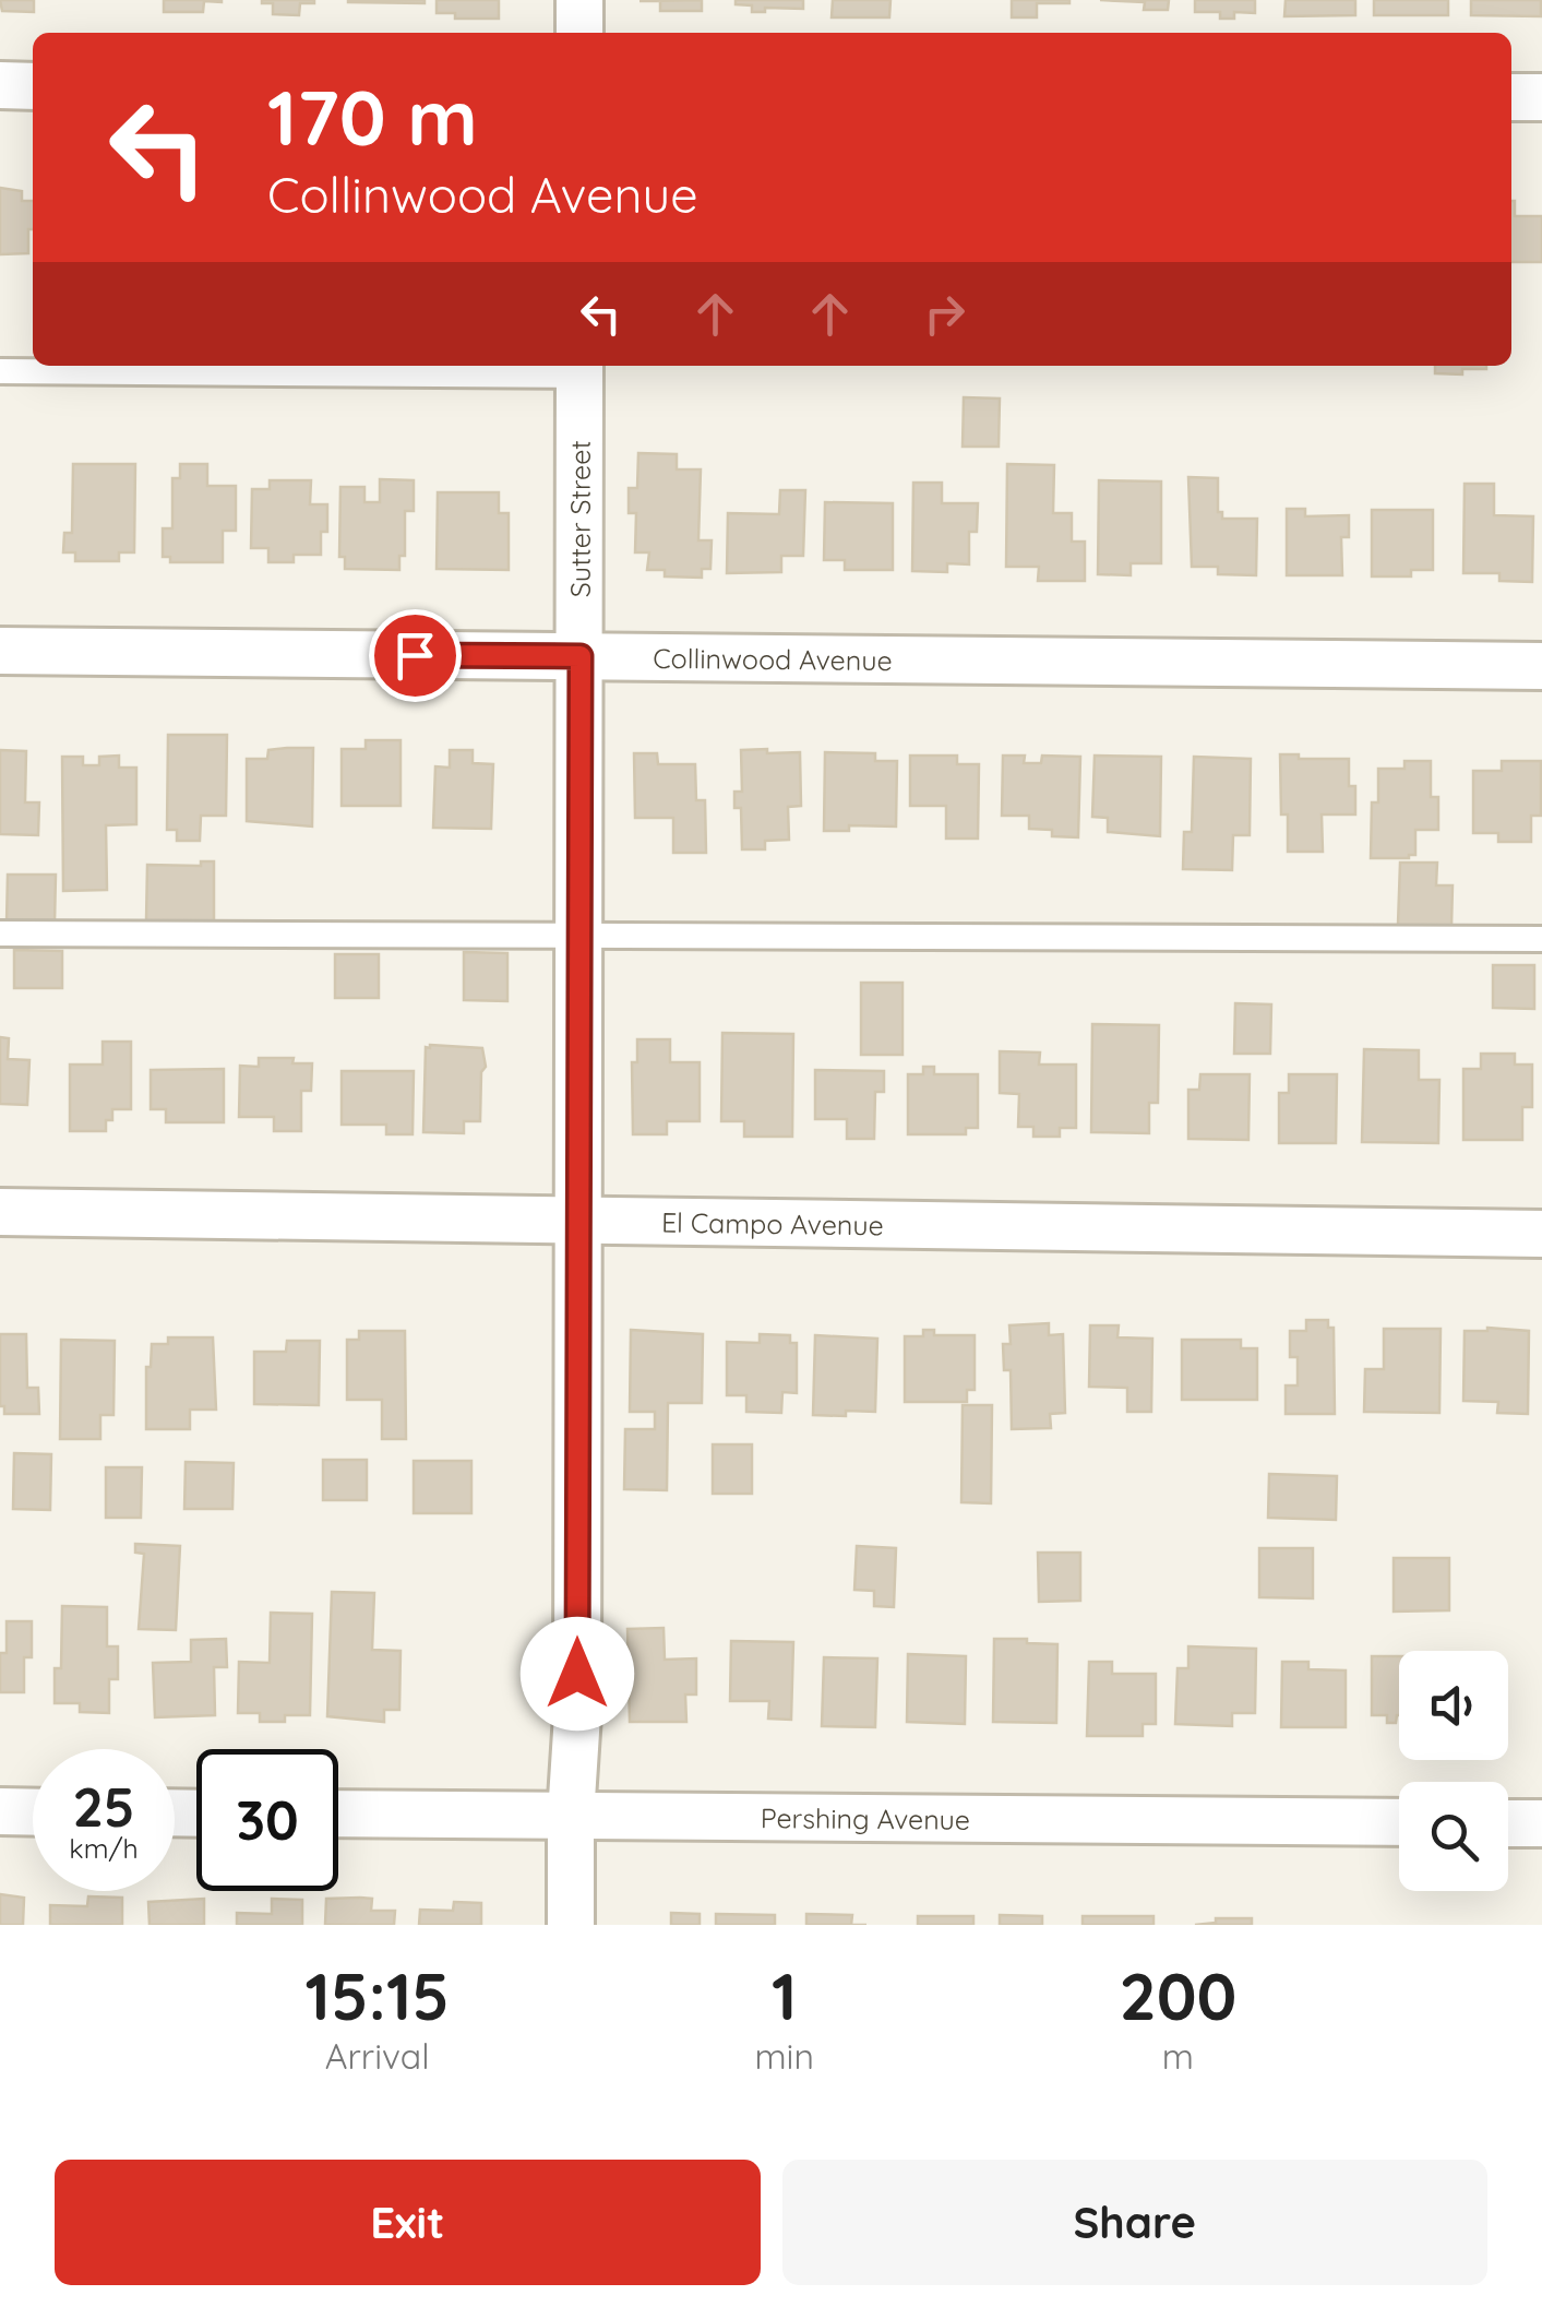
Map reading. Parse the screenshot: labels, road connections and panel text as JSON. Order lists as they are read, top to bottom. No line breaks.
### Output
{"streets":{"street":["Sutter Street","Collinwood Avenue","El Campo Avenue","Pershing Avenue"]},"crossings":[["Sutter Street","Collinwood Avenue"],["Sutter Street","El Campo Avenue"],["Sutter Street","Pershing Avenue"]],"page":{"turn":["170 m","Collinwood Avenue"],"speed":"25 km/h","limit":"30","eta":["15:15","Arrival","1","min","200","m"],"buttons":["Exit","Share"]}}
